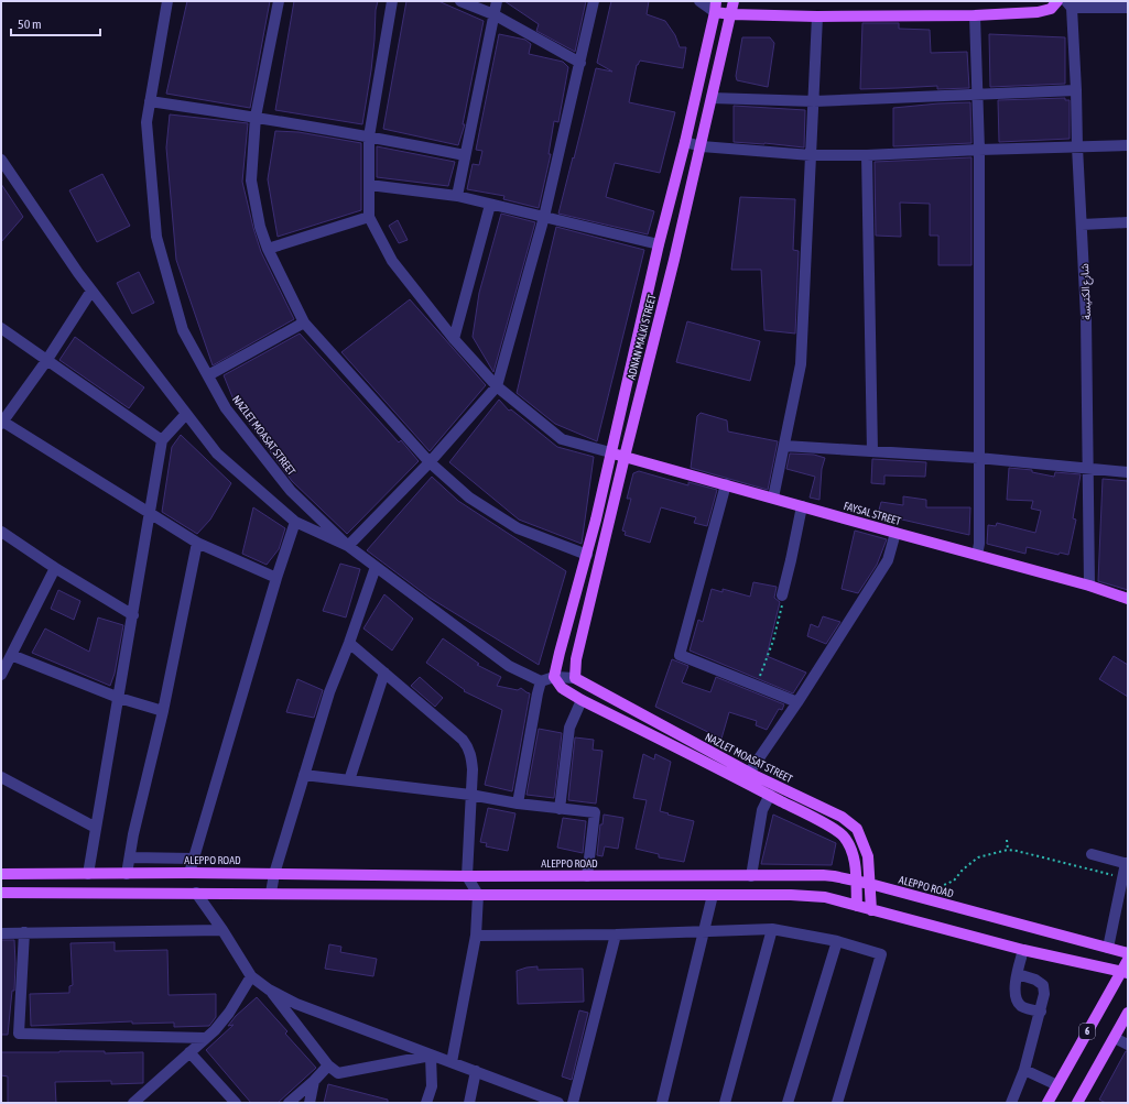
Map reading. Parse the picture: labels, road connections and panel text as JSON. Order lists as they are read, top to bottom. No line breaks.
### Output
{"streets":{"main road":["ADNAN MALKI STREET","NAZLET MOASAT STREET","FAYSAL STREET","ALEPPO ROAD","6"],"street":["شارع الكنيسة"]},"crossings":[["شارع الكنيسة","FAYSAL STREET"],["ADNAN MALKI STREET","NAZLET MOASAT STREET"],["ADNAN MALKI STREET","FAYSAL STREET"],["NAZLET MOASAT STREET","ALEPPO ROAD"]],"scale_bar":"50 m"}
